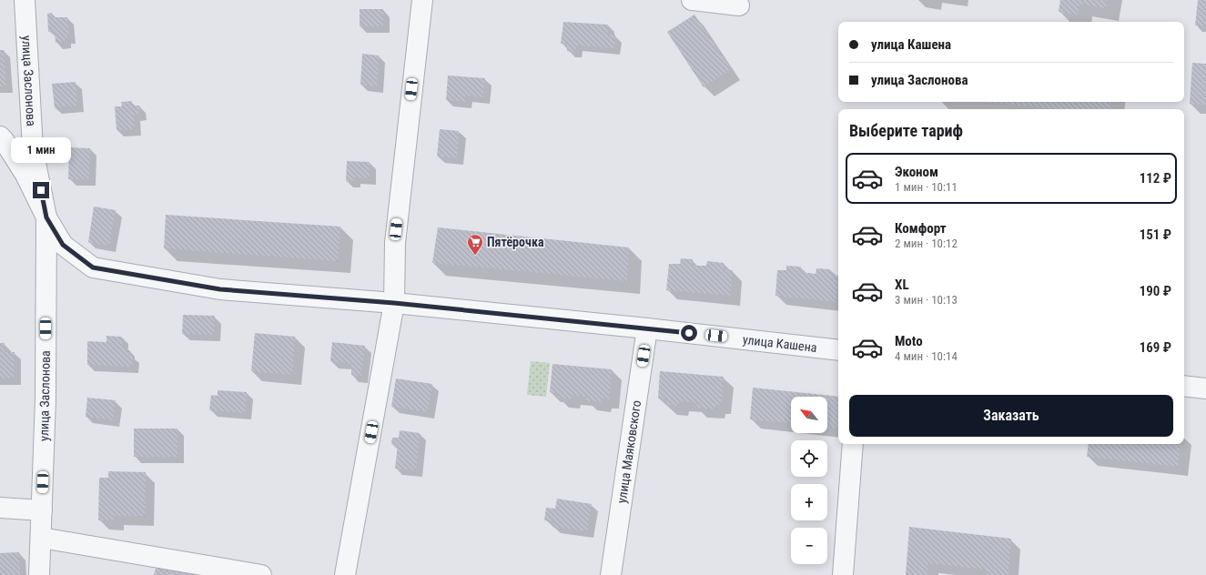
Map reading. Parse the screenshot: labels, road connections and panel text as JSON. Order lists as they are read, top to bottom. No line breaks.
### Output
{"streets":{"street":["улица Заслонова","улица Кашена","улица Маяковского"]},"crossings":[["улица Заслонова","улица Кашена"],["улица Кашена","улица Маяковского"]],"places":{"supermarket":["Пятёрочка"]},"north":"top left","page":{"banner":["улица Кашена","улица Заслонова"],"heading":"Выберите тариф","bubble":"1 мин","list":[{"name":"Эконом","note":"1 мин · 10:11","value":"112 ₽"},{"name":"Комфорт","note":"2 мин · 10:12","value":"151 ₽"},{"name":"XL","note":"3 мин · 10:13","value":"190 ₽"},{"name":"Moto","note":"4 мин · 10:14","value":"169 ₽"}],"buttons":"Заказать","map_buttons":["+","−"]}}
